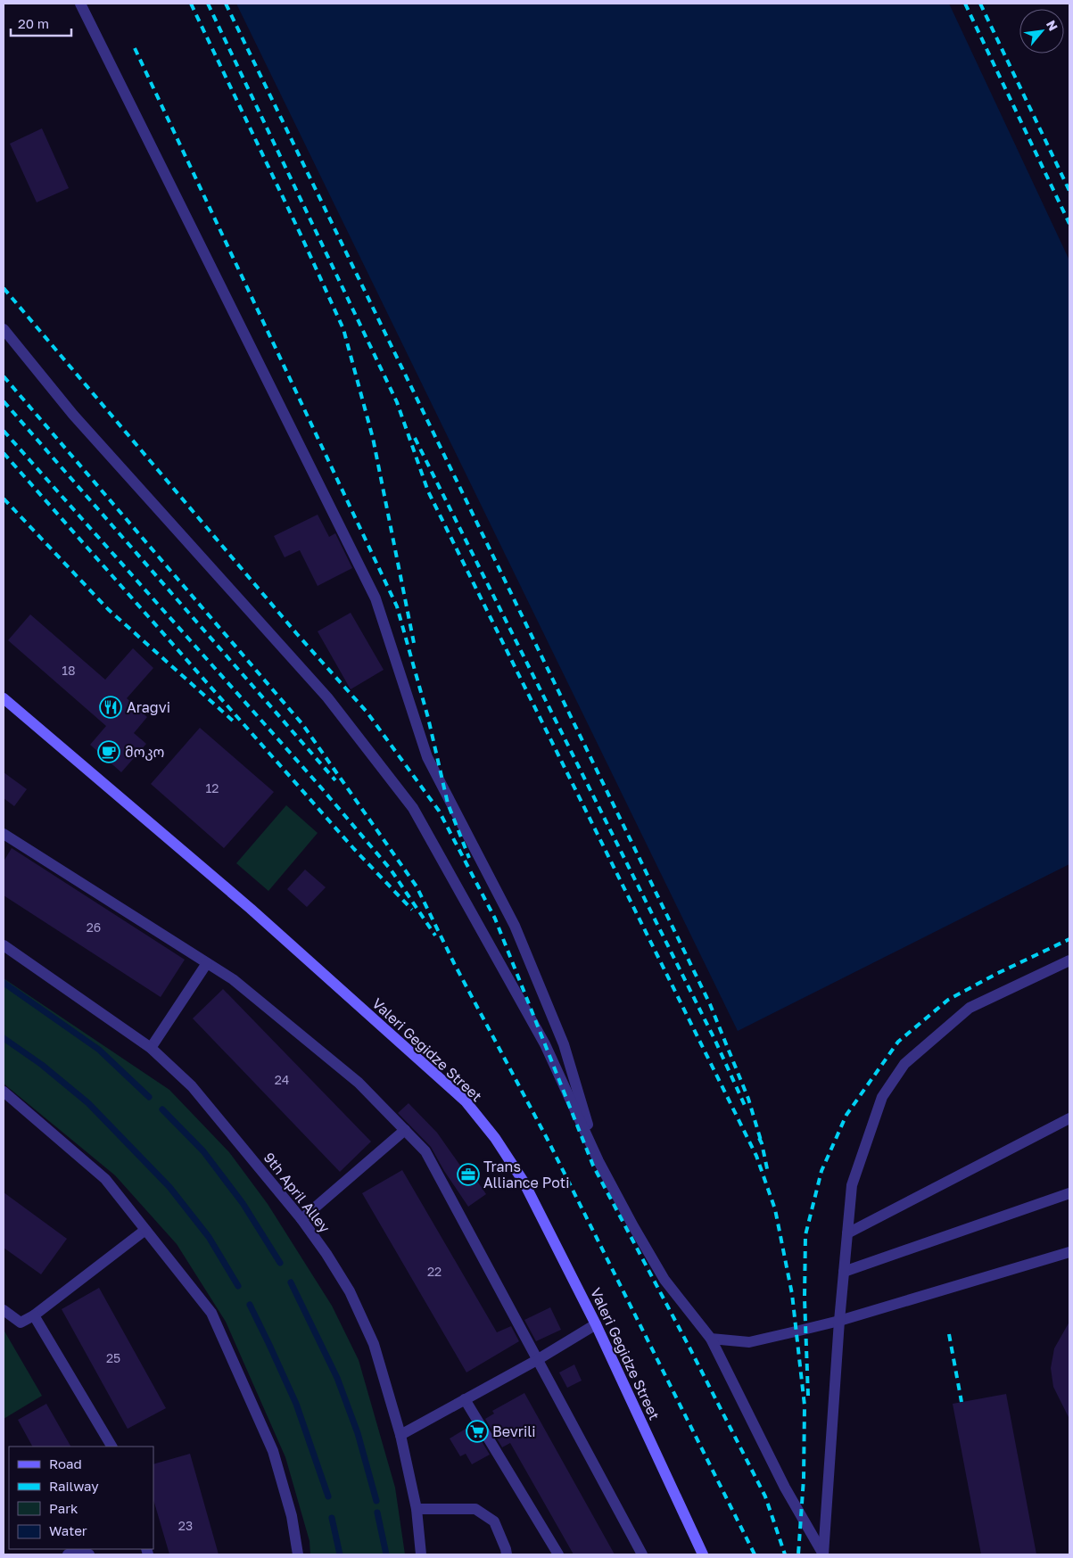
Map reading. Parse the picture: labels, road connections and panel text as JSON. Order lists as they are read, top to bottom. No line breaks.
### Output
{"streets":{"street":["Valeri Gegidze Street","9th April Alley"]},"places":{"restaurant":["Aragvi"],"cafe":["მოკო"],"office":["Trans Alliance Poti"],"supermarket":["Bevrili"]},"house_numbers":["18","12","26","24","22","25","23"],"legend":["Road","Railway","Park","Water"],"scale_bar":"20 m","north":"top right"}
